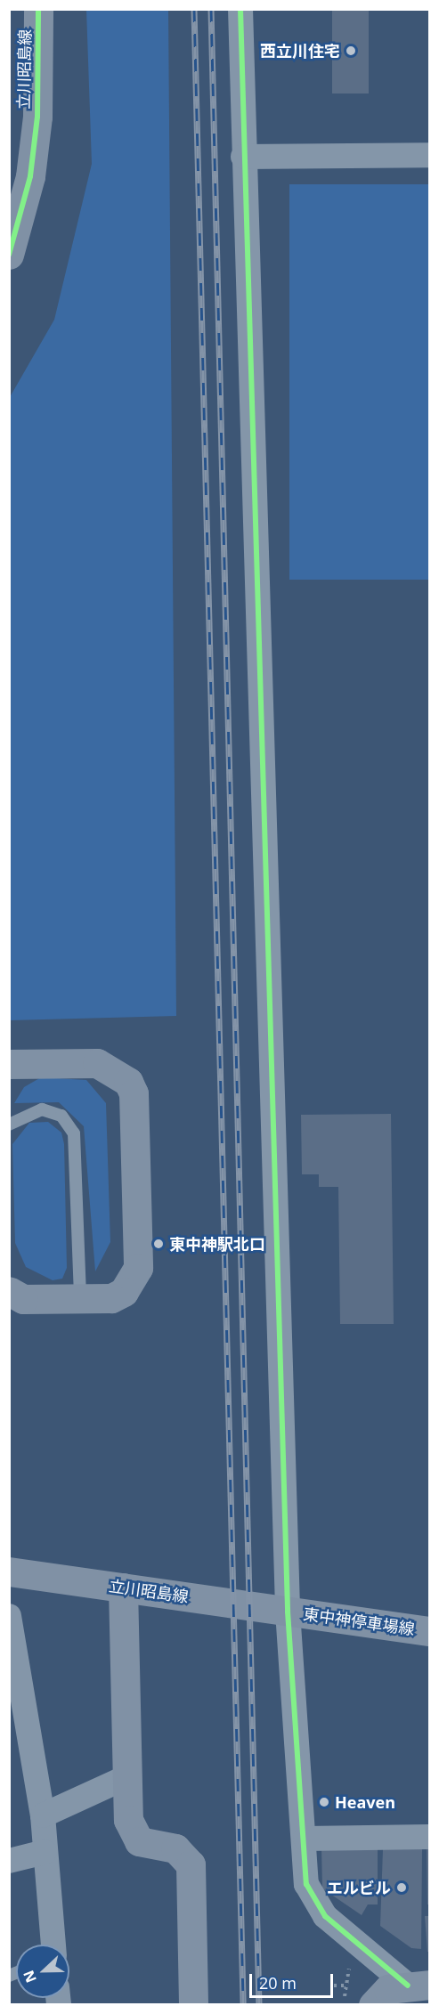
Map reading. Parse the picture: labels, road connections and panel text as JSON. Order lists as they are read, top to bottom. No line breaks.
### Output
{"streets":{"street":["立川昭島線","東中神停車場線"]},"crossings":[["立川昭島線","東中神停車場線"]],"places":["西立川住宅","東中神駅北口","Heaven","エルビル"],"scale_bar":"20 m","north":"left"}
